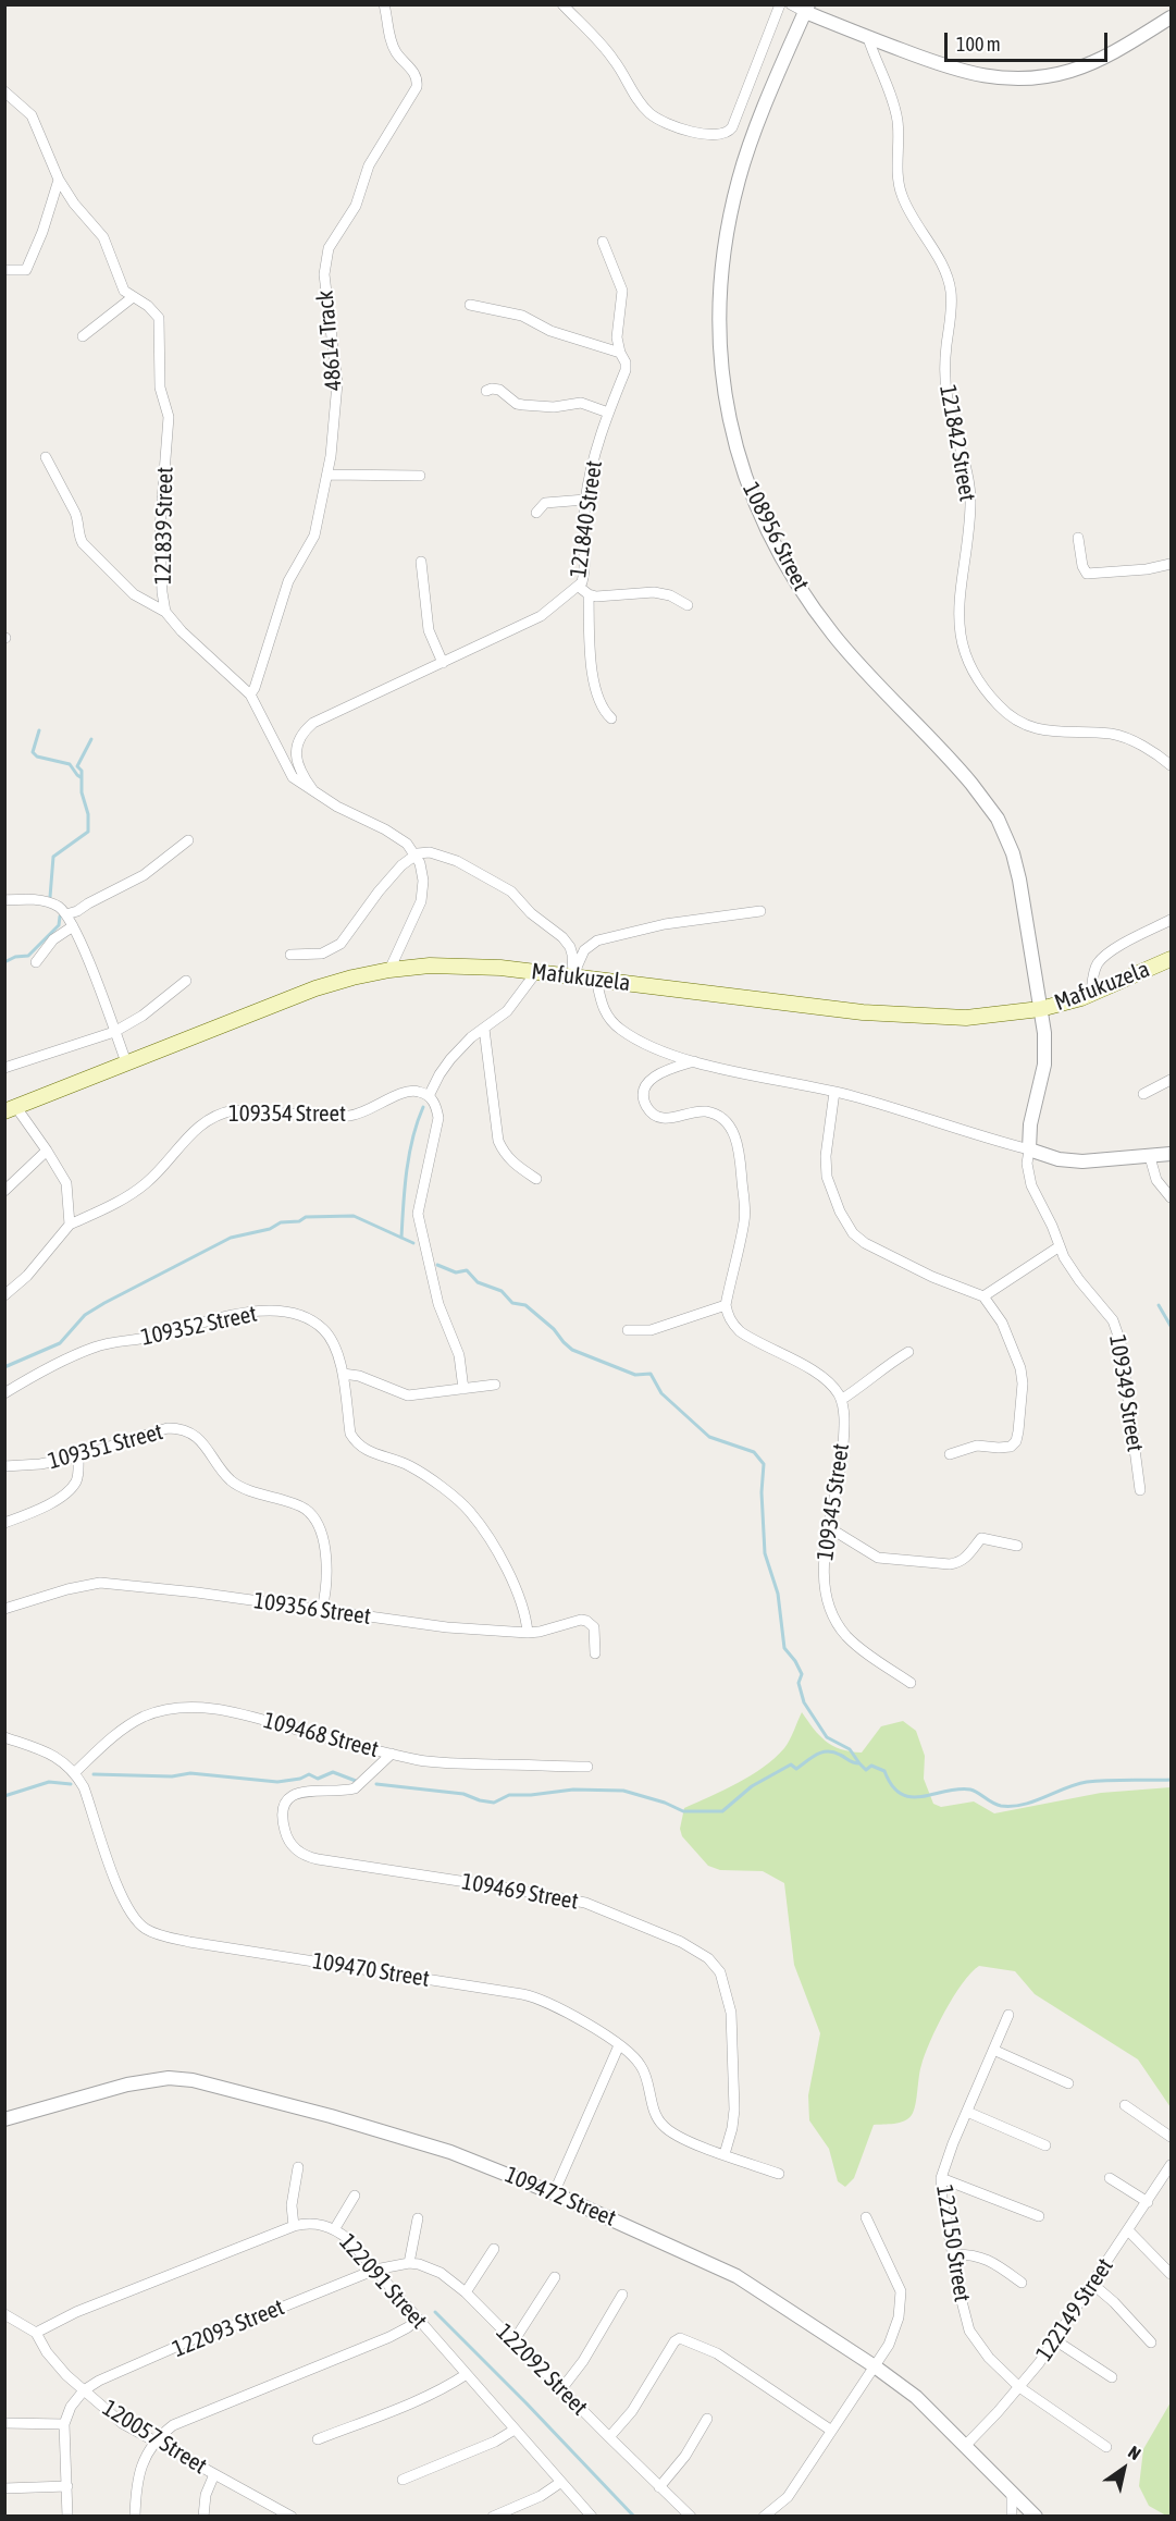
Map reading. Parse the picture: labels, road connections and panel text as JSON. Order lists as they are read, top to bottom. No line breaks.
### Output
{"streets":{"main road":["Mafukuzela"],"street":["48614 Track","121842 Street","121840 Street","121839 Street","108956 Street","109354 Street","109352 Street","109349 Street","109351 Street","109345 Street","109356 Street","109468 Street","109469 Street","109470 Street","109472 Street","122150 Street","122091 Street","122149 Street","122093 Street","122092 Street","120057 Street"]},"crossings":[["48614 Track","121839 Street"],["121840 Street","121839 Street"],["108956 Street","Mafukuzela"],["108956 Street","109349 Street"],["Mafukuzela","109349 Street"],["109352 Street","109356 Street"],["109351 Street","109356 Street"],["109468 Street","109469 Street"],["109468 Street","109470 Street"],["109469 Street","109470 Street"],["109472 Street","122149 Street"],["122150 Street","122149 Street"],["122091 Street","122093 Street"],["122091 Street","120057 Street"],["122093 Street","120057 Street"]],"scale_bar":"100 m","north":"top right"}
